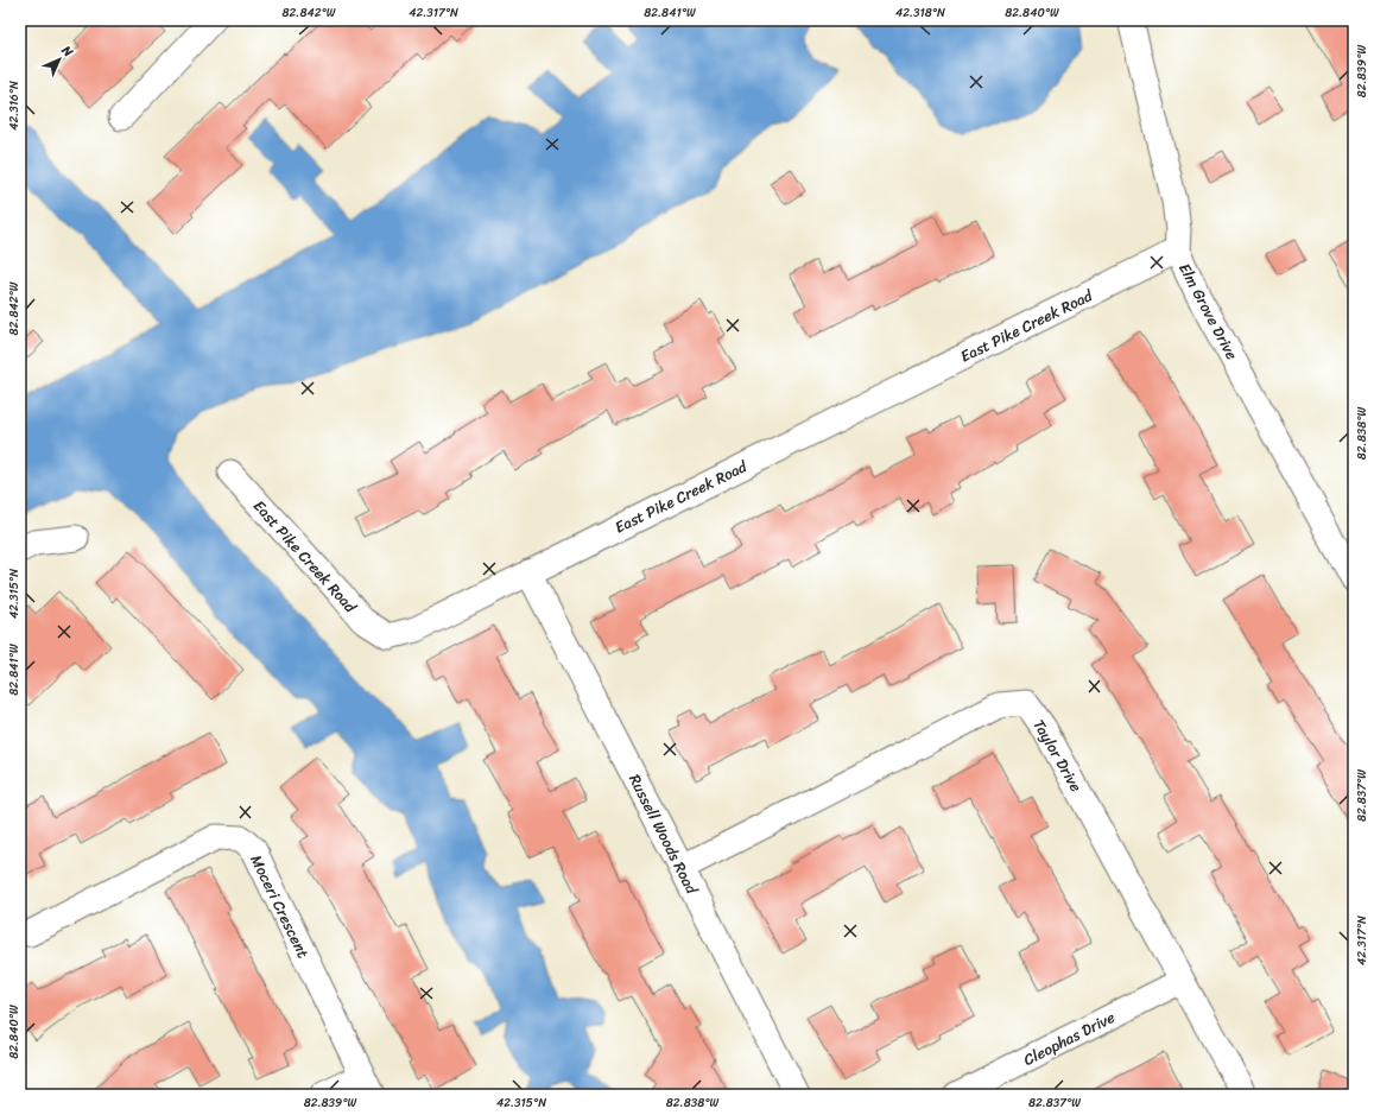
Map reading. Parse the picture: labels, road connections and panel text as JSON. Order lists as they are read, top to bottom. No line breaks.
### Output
{"streets":{"street":["Elm Grove Drive","East Pike Creek Road","Taylor Drive","Russell Woods Road","Moceri Crescent","Cleophas Drive"]},"crossings":[["Elm Grove Drive","East Pike Creek Road"],["East Pike Creek Road","Russell Woods Road"],["Taylor Drive","Russell Woods Road"],["Taylor Drive","Cleophas Drive"]],"north":"top right","coordinates":["82.842°W","42.317°N","82.841°W","42.318°N","82.840°W","82.839°W","42.316°N","82.838°W","42.315°N","82.837°W"]}
